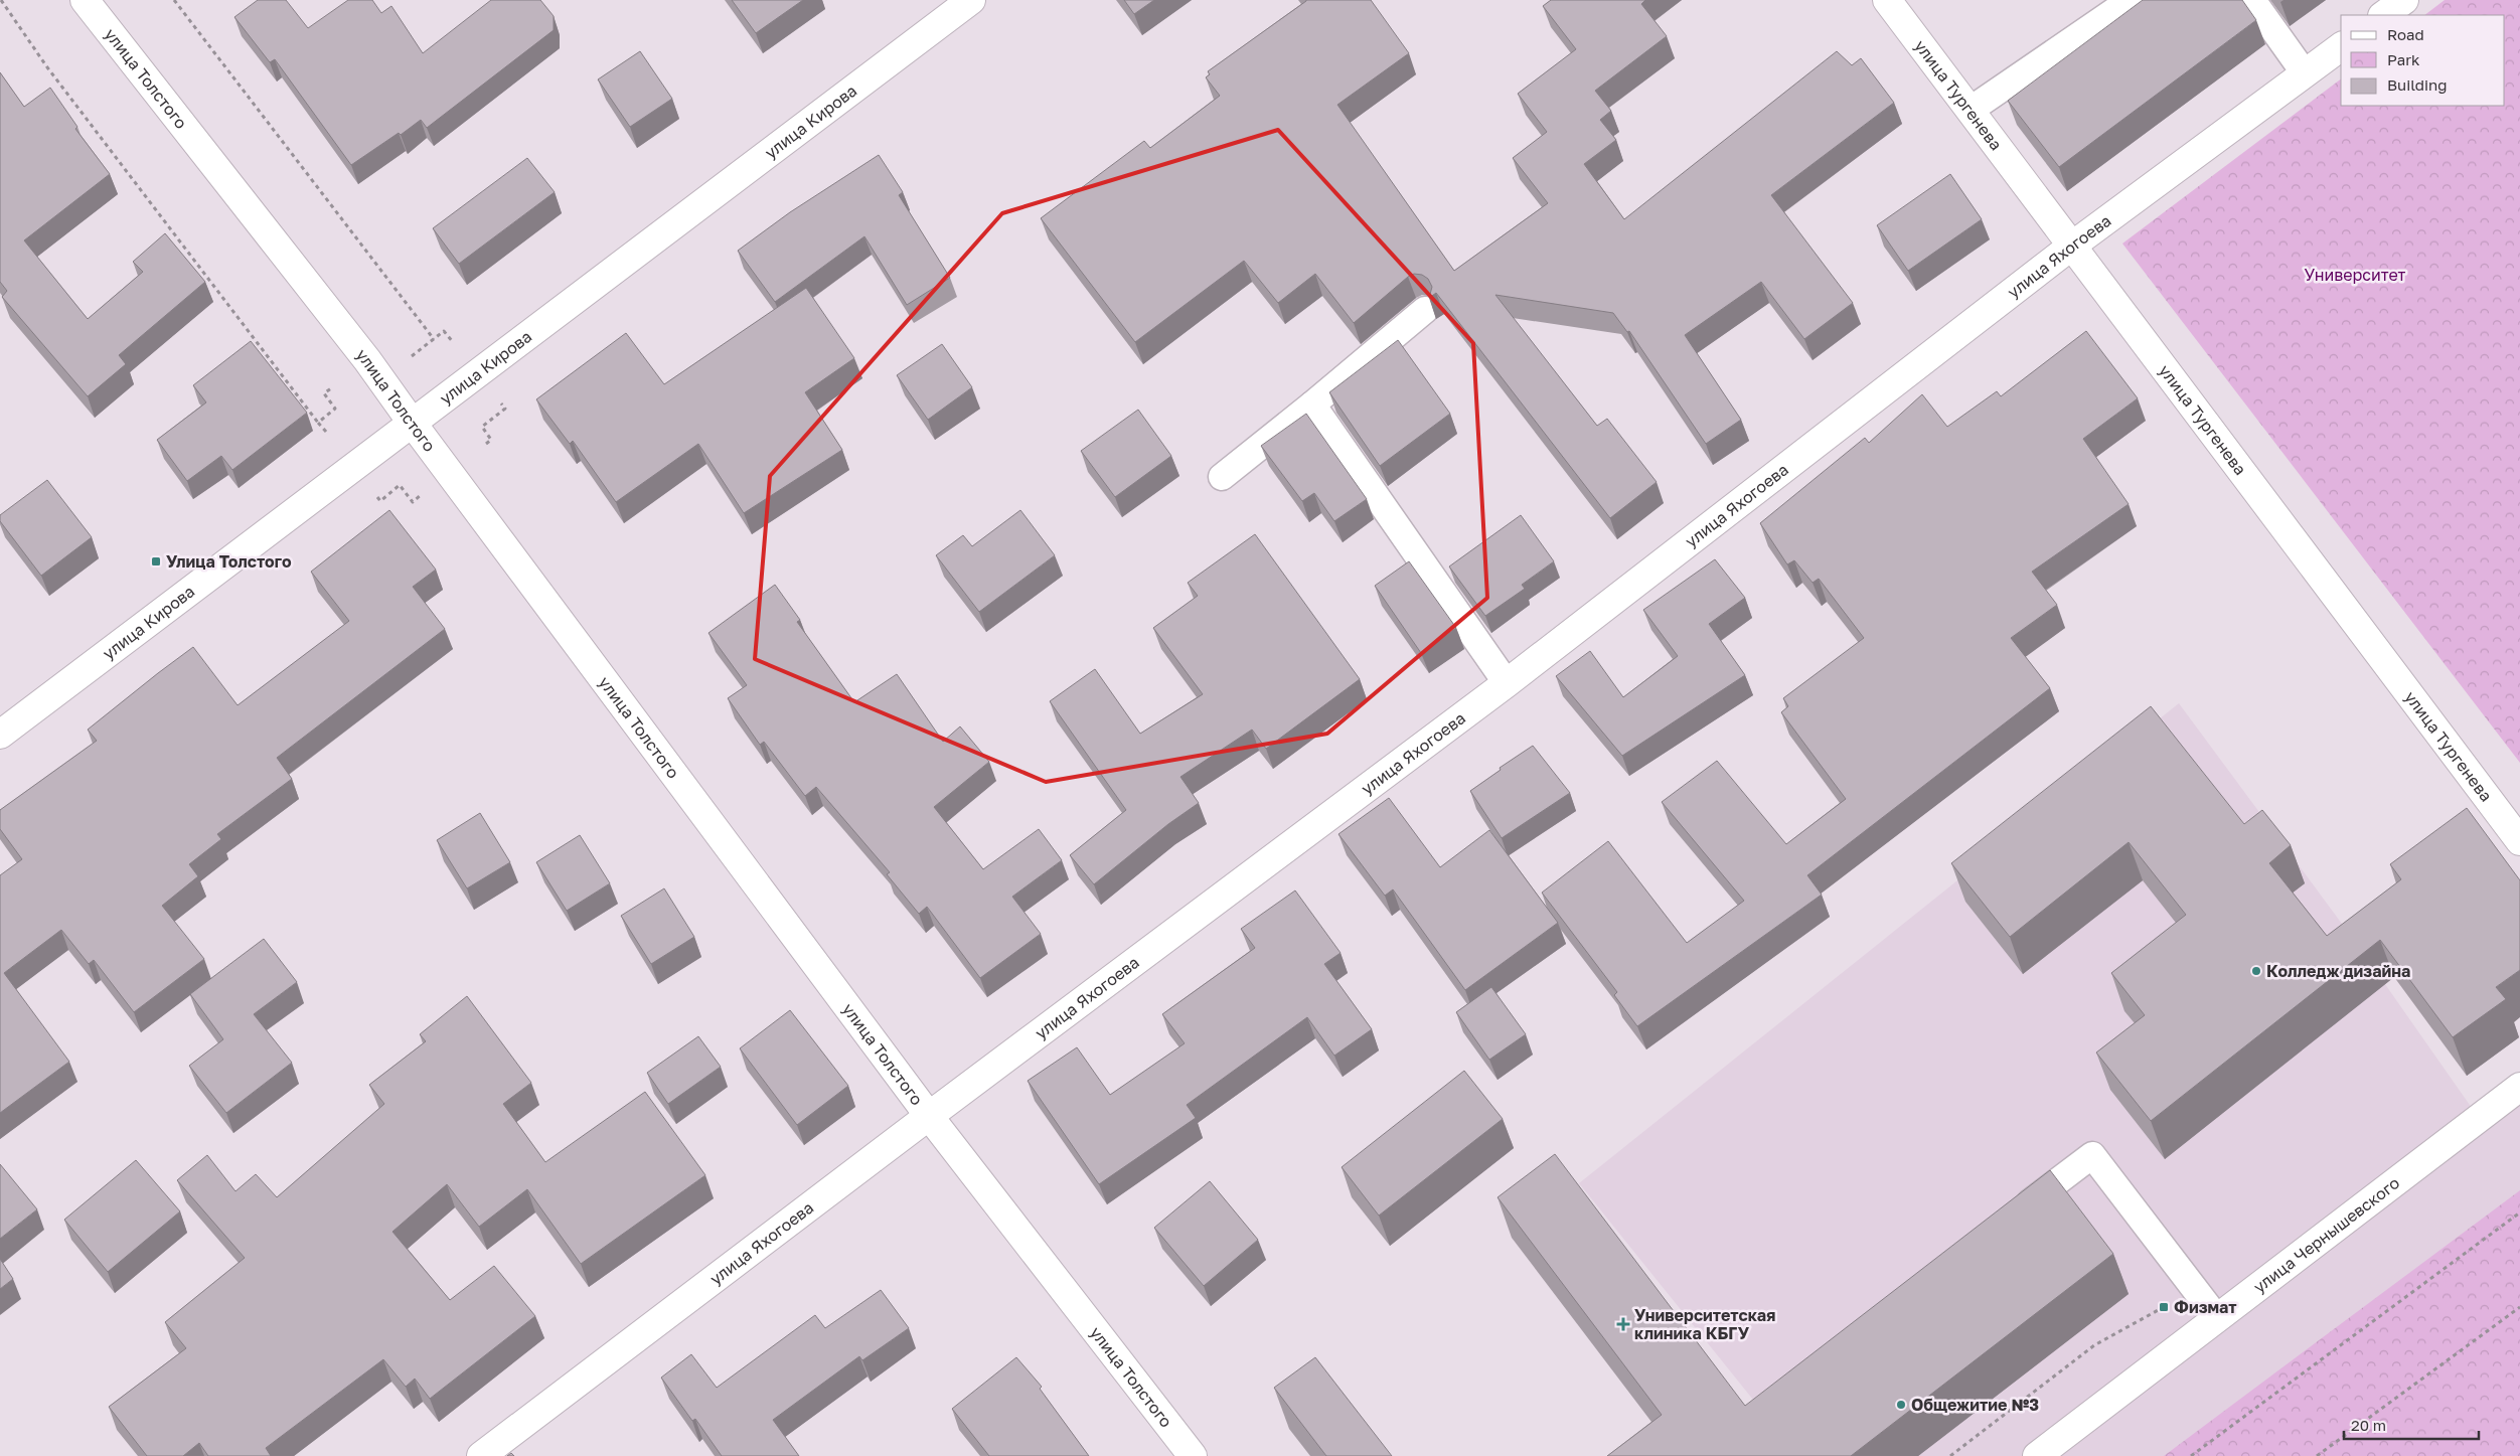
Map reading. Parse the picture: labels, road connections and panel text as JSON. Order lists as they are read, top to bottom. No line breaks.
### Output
{"streets":{"street":["улица Толстого","улица Тургенева","улица Кирова","улица Яхогоева","улица Чернышевского"]},"crossings":[["улица Толстого","улица Кирова"],["улица Толстого","улица Яхогоева"],["улица Тургенева","улица Яхогоева"]],"parks":["Университет"],"places":{"transit":["Улица Толстого","Физмат"],"other":["Колледж дизайна","Общежитие №3"],"health":["Университетская клиника КБГУ"]},"legend":["Road","Park","Building"],"scale_bar":"20 m"}
